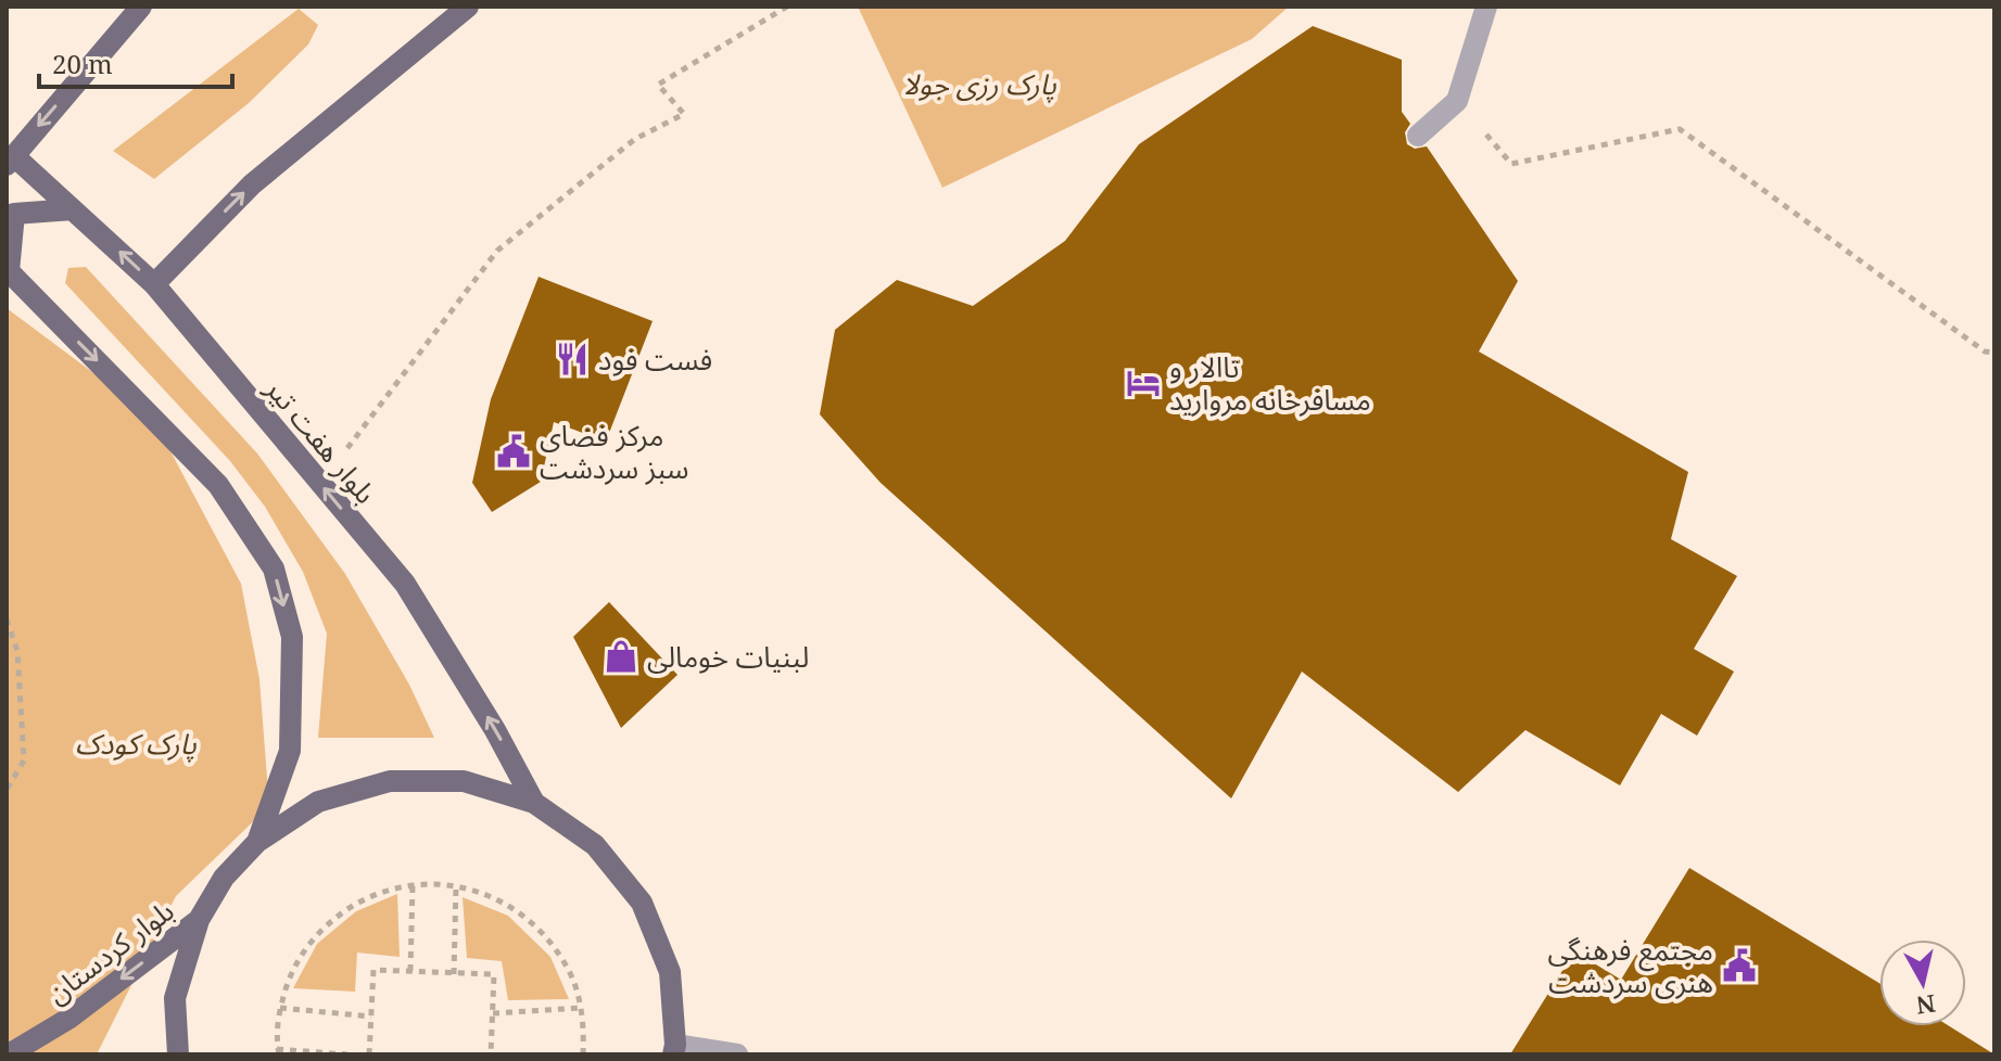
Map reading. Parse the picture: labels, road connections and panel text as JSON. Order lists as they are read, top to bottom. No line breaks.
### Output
{"streets":{"main road":["بلوار هفت تیر","بلوار کردستان"]},"one_way":["بلوار هفت تیر","بلوار کردستان"],"parks":["پارک رزی جولا","پارک کودک"],"places":{"restaurant":["فست فود"],"hotel":["تاالار و مسافرخانه مروارید"],"public building":["مرکز فضای سبز سردشت","مجتمع فرهنگی هنری سردشت"],"shop":["لبنیات خومالی"]},"scale_bar":"20 m","north":"bottom"}
